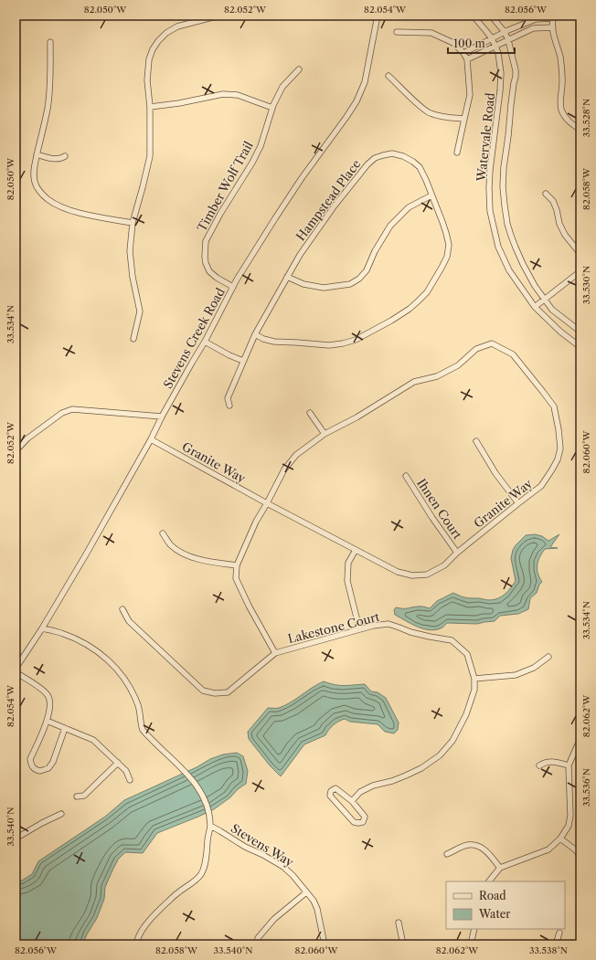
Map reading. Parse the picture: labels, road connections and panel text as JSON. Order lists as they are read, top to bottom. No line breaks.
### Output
{"streets":{"street":["Watervale Road","Timber Wolf Trail","Hampstead Place","Stevens Creek Road","Granite Way","Ihnen Court","Lakestone Court","Stevens Way"]},"crossings":[["Timber Wolf Trail","Stevens Creek Road"],["Stevens Creek Road","Granite Way"],["Granite Way","Ihnen Court"]],"legend":["Road","Water"],"scale_bar":"100 m","coordinates":["82.050°W","82.052°W","82.054°W","82.056°W","33.528°N","82.058°W","33.530°N","33.534°N","82.060°W","82.062°W","33.536°N","33.540°N","33.538°N"]}
